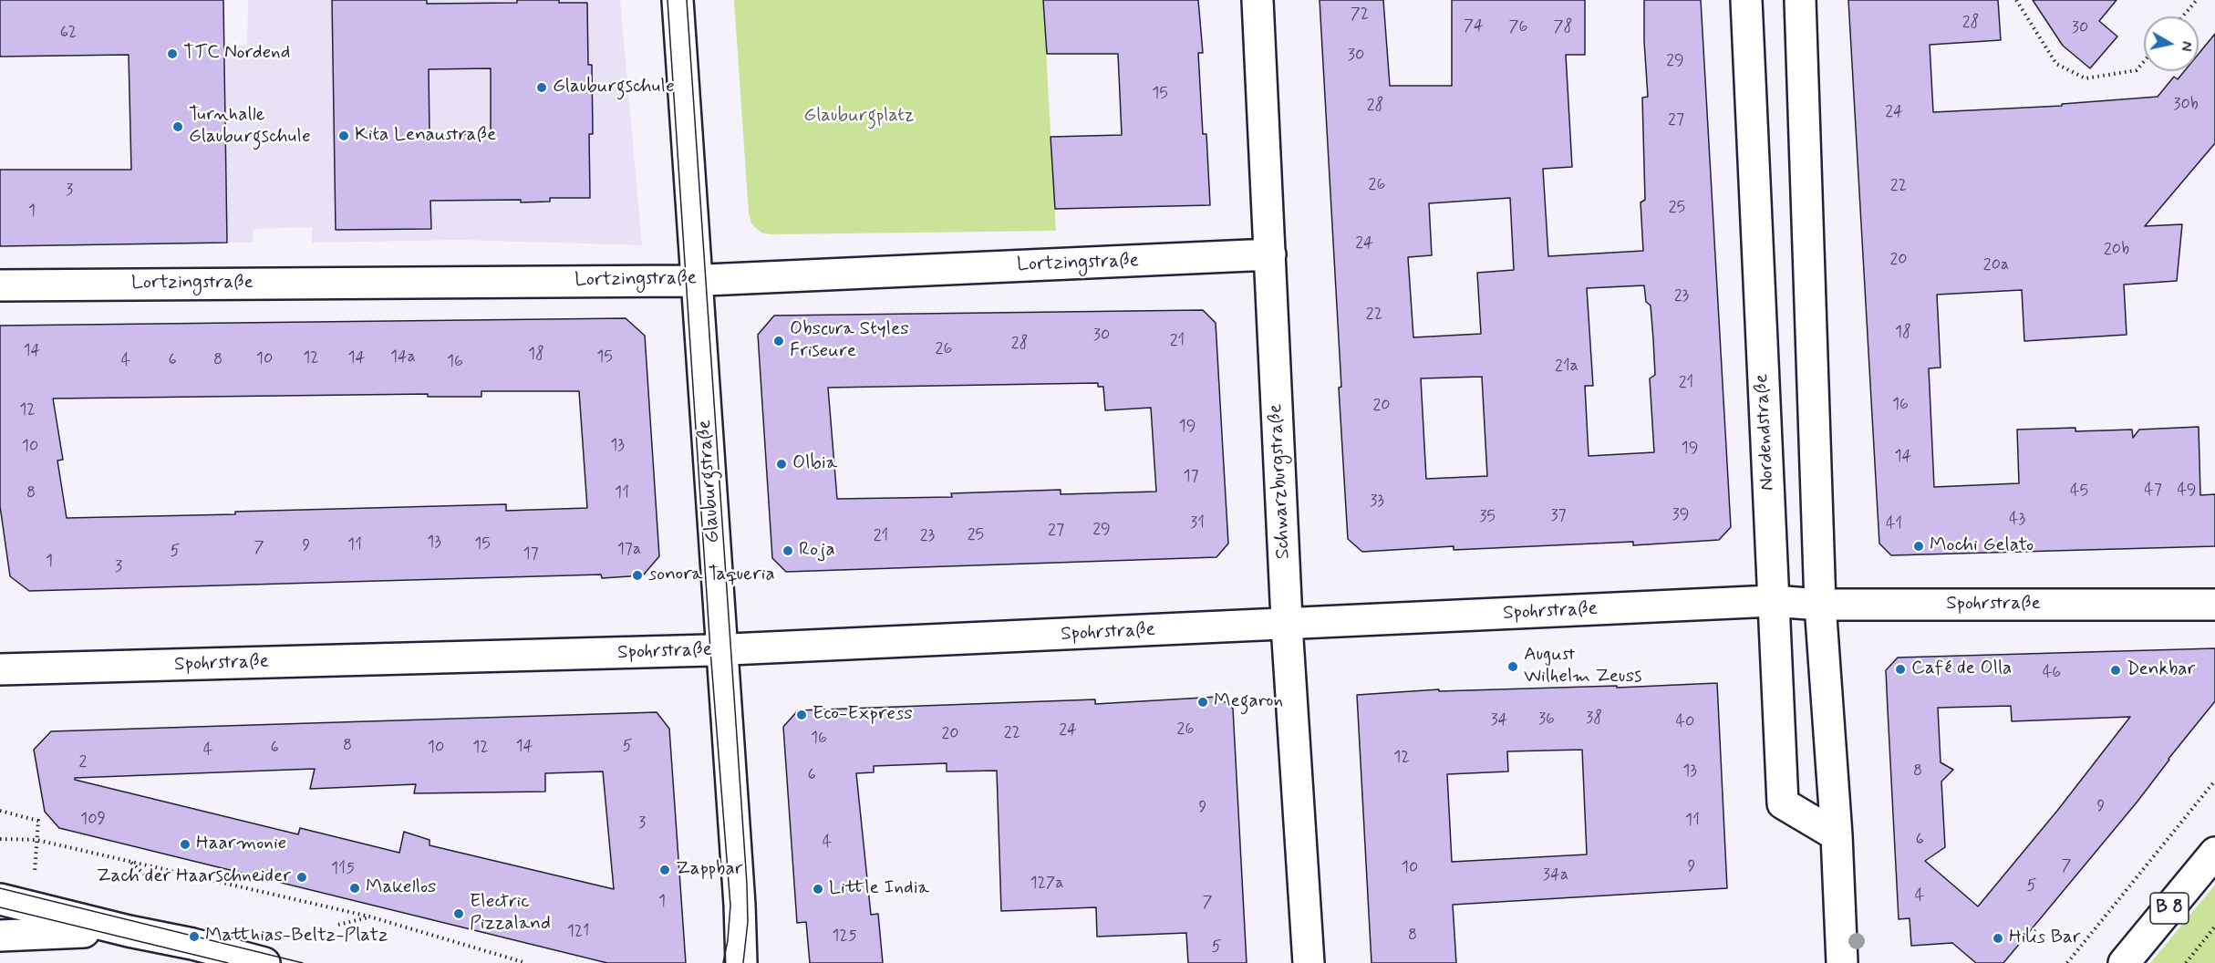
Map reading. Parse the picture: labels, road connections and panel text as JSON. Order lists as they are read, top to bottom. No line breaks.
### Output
{"streets":{"street":["Lortzingstraße","Nordendstraße","Glauburgstraße","Schwarzburgstraße","Spohrstraße","B 8"]},"crossings":[["Lortzingstraße","Glauburgstraße"],["Lortzingstraße","Schwarzburgstraße"],["Nordendstraße","Spohrstraße"],["Glauburgstraße","Spohrstraße"],["Schwarzburgstraße","Spohrstraße"]],"parks":["Glauburgplatz"],"places":["TTC Nordend","Glauburgschule","Turnhalle Glauburgschule","Kita Lenaustraße","Obscura Styles Friseure","Olbia","Mochi Gelato","Roja","sonora Taqueria","August Wilhelm Zeuss","Café de Olla","Denkbar","Megaron","Eco-Express","Haarmonie","Zappbar","Zach der Haarschneider","Makellos","Little India","Electric Pizzaland","Matthias-Beltz-Platz","Hilis Bar"],"house_numbers":["72","28","74","76","78","30","62","30","29","15","30b","28","24","27","26","22","3","25","1","24","20b","20","20a","23","22","18","30","21","28","26","14","18","14a","15","12","14","10","6","8","4","16","21a","21","16","20","12","19","13","10","19","14","17","47","49","45","8","11","33","39","37","35","43","31","41","29","27","25","21","23","13","15","11","9","7","17a","5","17","1","3","46","38","36","34","40","26","24","22","20","16","8","14","5","6","10","12","4","12","2","13","8","6","9","9","109","11","3","6","4","7","9","10","115","34a","127a","5","4","1","7","121","8","125","5"],"north":"right"}
